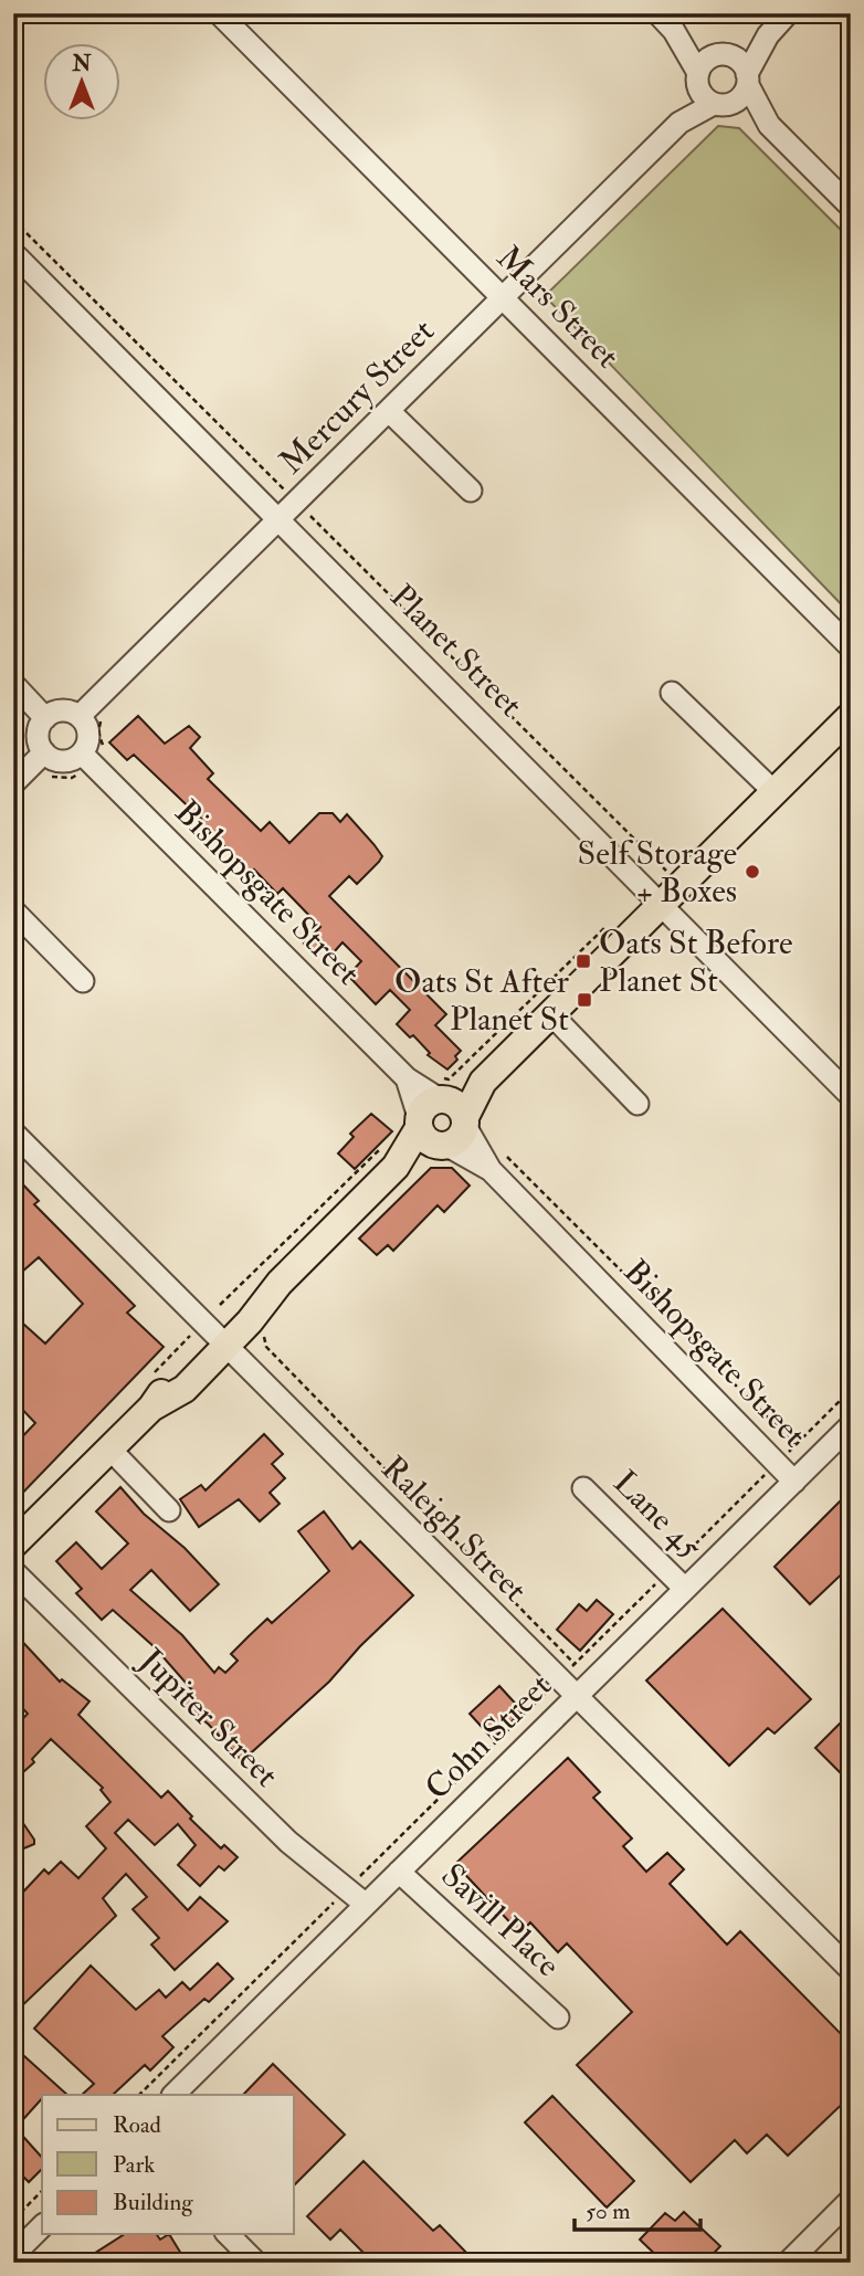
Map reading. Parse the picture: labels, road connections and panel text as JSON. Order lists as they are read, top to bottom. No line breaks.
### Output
{"streets":{"street":["Mars Street","Mercury Street","Planet Street","Bishopsgate Street","Lane 45","Raleigh Street","Jupiter Street","Cohn Street","Savill Place"]},"crossings":[["Mars Street","Mercury Street"],["Mercury Street","Planet Street"],["Mercury Street","Bishopsgate Street"],["Bishopsgate Street","Cohn Street"],["Lane 45","Cohn Street"],["Raleigh Street","Cohn Street"],["Jupiter Street","Cohn Street"],["Cohn Street","Savill Place"]],"places":{"other":["Self Storage + Boxes"],"transit":["Oats St Before Planet St","Oats St After Planet St"]},"legend":["Road","Park","Building"],"scale_bar":"50 m","north":"top"}
